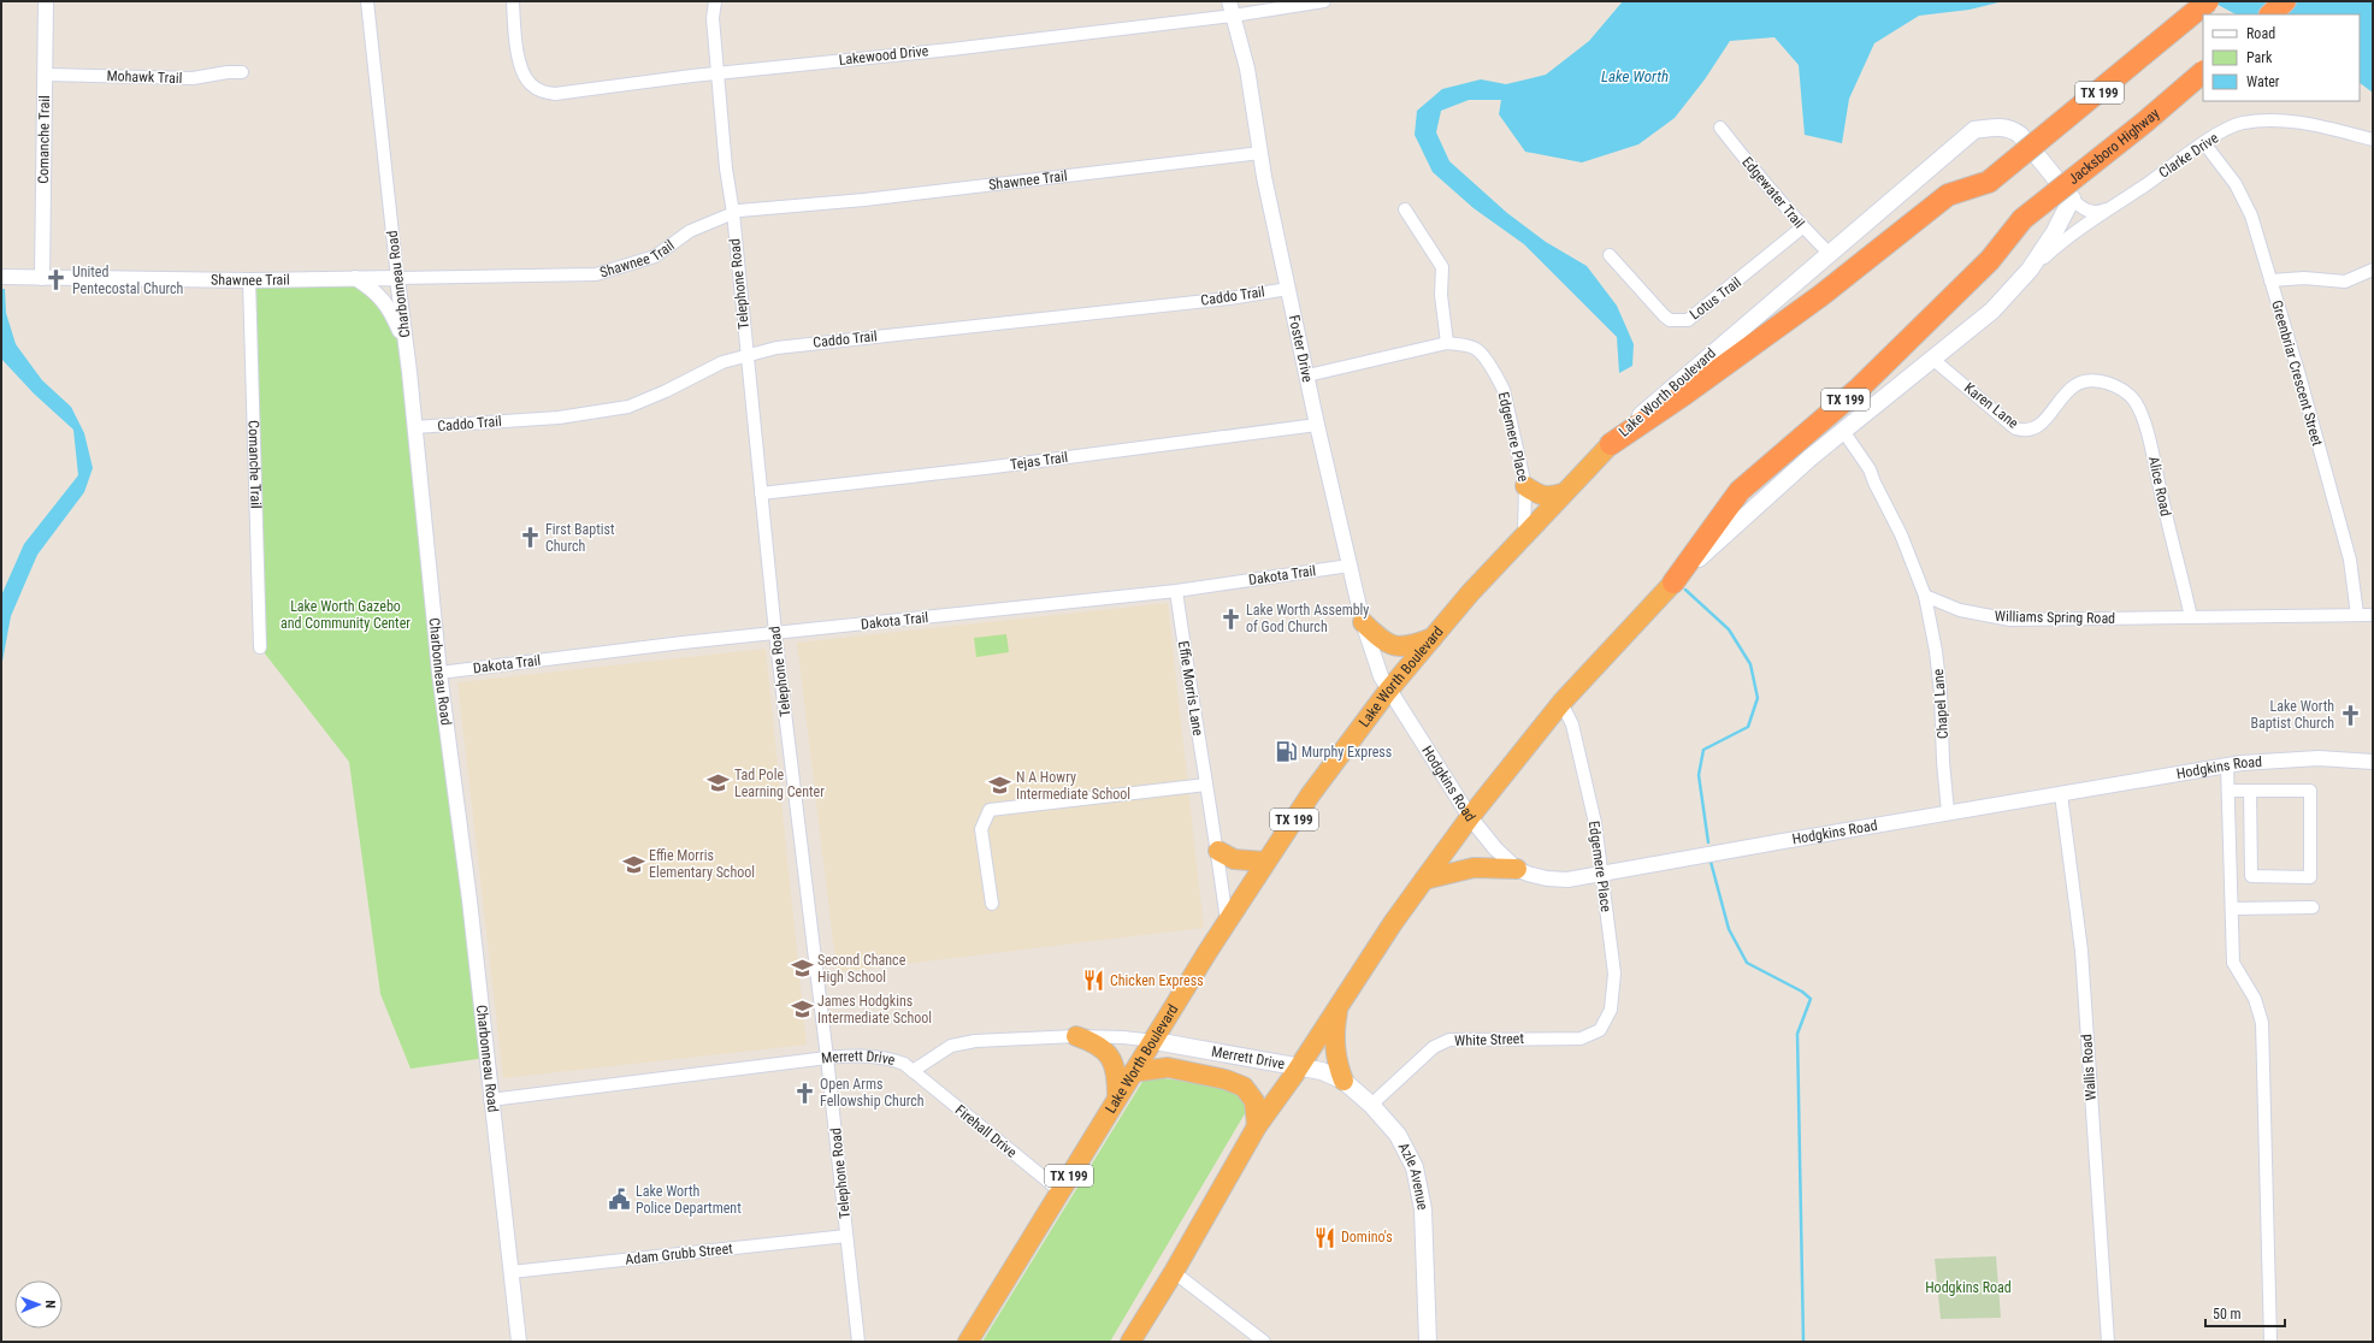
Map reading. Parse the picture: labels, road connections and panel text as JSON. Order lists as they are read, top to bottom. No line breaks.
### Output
{"streets":{"highway":["TX 199","Jacksboro Highway","Lake Worth Boulevard"],"main road":["Merrett Drive","Azle Avenue"],"street":["Lakewood Drive","Mohawk Trail","Comanche Trail","Clarke Drive","Shawnee Trail","Edgewater Trail","Charbonneau Road","Telephone Road","Caddo Trail","Lotus Trail","Foster Drive","Greenbriar Crescent Street","Karen Lane","Edgemere Place","Tejas Trail","Alice Road","Dakota Trail","Williams Spring Road","Effie Morris Lane","Chapel Lane","Hodgkins Road","White Street","Wallis Road","Firehall Drive","Adam Grubb Street"]},"crossings":[["Lakewood Drive","Telephone Road"],["Lakewood Drive","Foster Drive"],["Mohawk Trail","Comanche Trail"],["TX 199","Jacksboro Highway"],["TX 199","Clarke Drive"],["TX 199","Lake Worth Boulevard"],["TX 199","Karen Lane"],["TX 199","Edgemere Place"],["TX 199","Hodgkins Road"],["TX 199","Merrett Drive"],["TX 199","Azle Avenue"],["Comanche Trail","Shawnee Trail"],["Clarke Drive","Greenbriar Crescent Street"],["Shawnee Trail","Charbonneau Road"],["Shawnee Trail","Telephone Road"],["Shawnee Trail","Foster Drive"],["Edgewater Trail","Lotus Trail"],["Edgewater Trail","Lake Worth Boulevard"],["Charbonneau Road","Caddo Trail"],["Charbonneau Road","Dakota Trail"],["Charbonneau Road","Merrett Drive"],["Charbonneau Road","Adam Grubb Street"],["Telephone Road","Caddo Trail"],["Telephone Road","Tejas Trail"],["Telephone Road","Dakota Trail"],["Telephone Road","Merrett Drive"],["Telephone Road","Adam Grubb Street"],["Caddo Trail","Foster Drive"],["Foster Drive","Lake Worth Boulevard"],["Foster Drive","Edgemere Place"],["Foster Drive","Tejas Trail"],["Foster Drive","Dakota Trail"],["Foster Drive","Hodgkins Road"],["Greenbriar Crescent Street","Williams Spring Road"],["Lake Worth Boulevard","Edgemere Place"],["Lake Worth Boulevard","Effie Morris Lane"],["Lake Worth Boulevard","Hodgkins Road"],["Lake Worth Boulevard","Merrett Drive"],["Lake Worth Boulevard","Firehall Drive"],["Karen Lane","Alice Road"],["Edgemere Place","Hodgkins Road"],["Edgemere Place","White Street"],["Alice Road","Williams Spring Road"],["Dakota Trail","Effie Morris Lane"],["Williams Spring Road","Chapel Lane"],["Chapel Lane","Hodgkins Road"],["Hodgkins Road","Wallis Road"],["White Street","Azle Avenue"],["Merrett Drive","Firehall Drive"],["Merrett Drive","Azle Avenue"]],"water":["Lake Worth"],"parks":["Lake Worth Gazebo and Community Center","Hodgkins Road"],"places":{"church":["United Pentecostal Church","First Baptist Church","Lake Worth Assembly of God Church","Lake Worth Baptist Church","Open Arms Fellowship Church"],"fuel station":["Murphy Express"],"school or university":["Tad Pole Learning Center","N A Howry Intermediate School","Effie Morris Elementary School","Second Chance High School","James Hodgkins Intermediate School"],"restaurant":["Chicken Express","Domino's"],"public building":["Lake Worth Police Department"]},"legend":["Road","Park","Water"],"scale_bar":"50 m","north":"right"}
